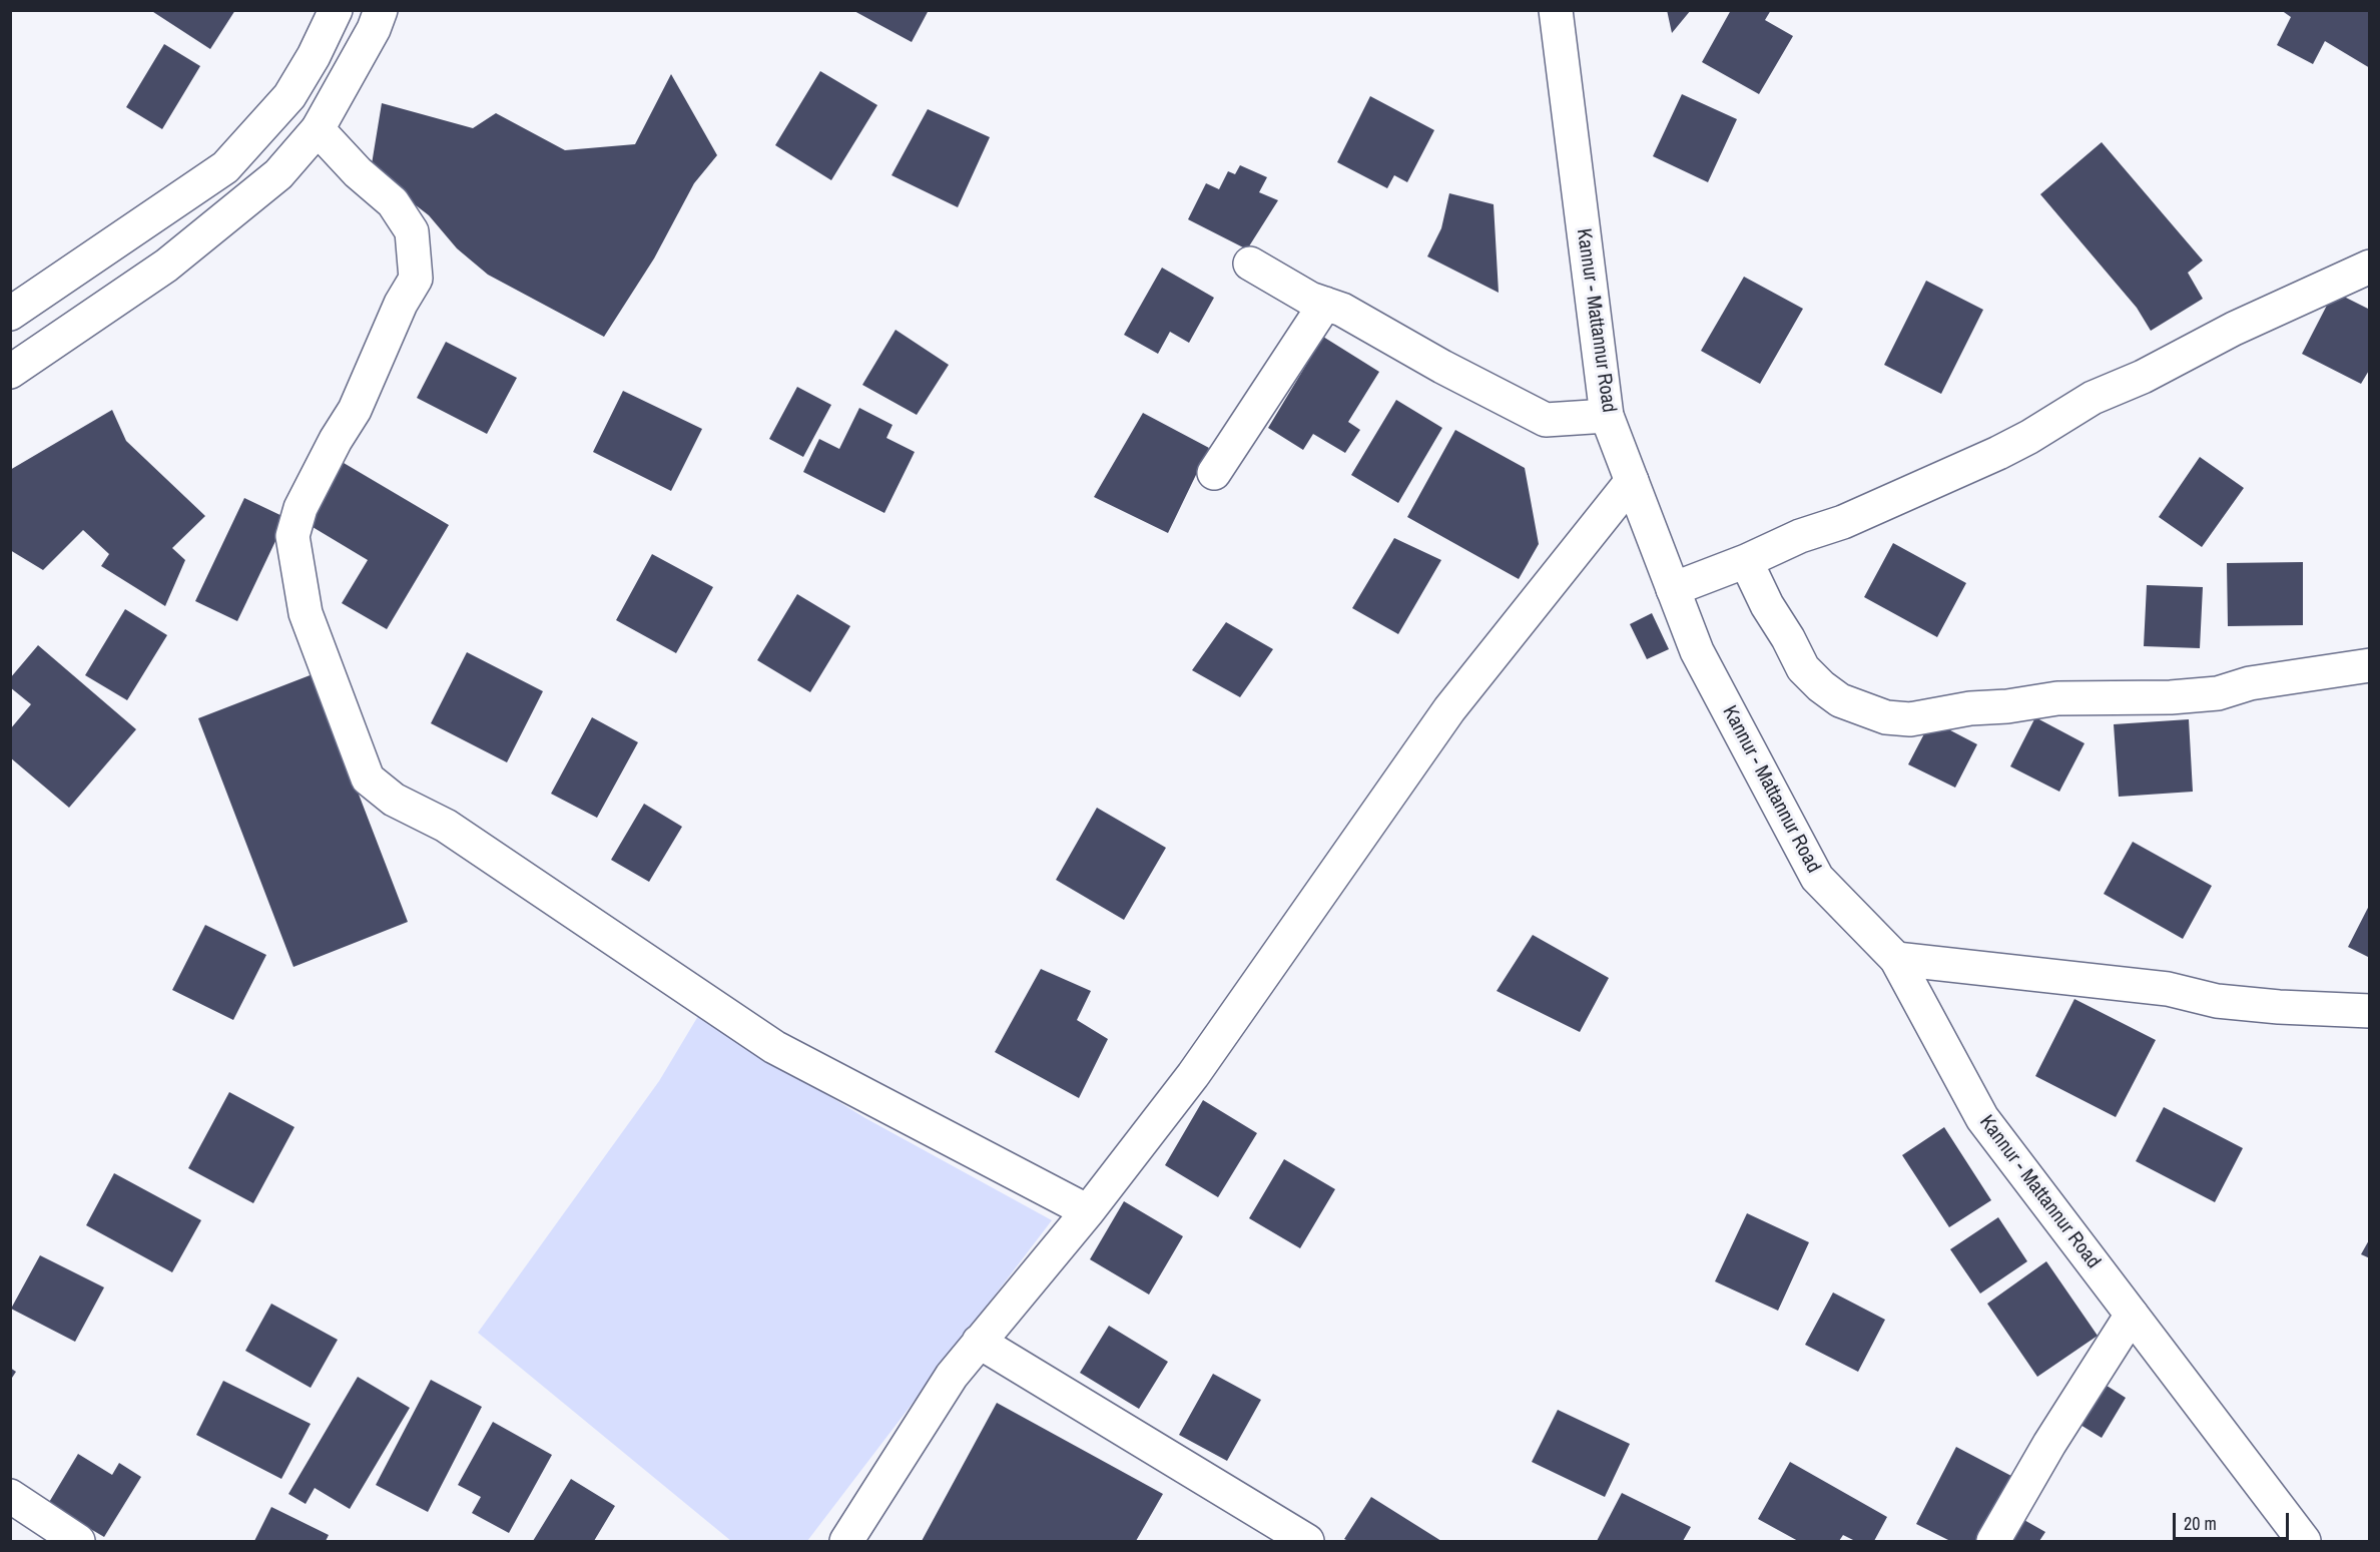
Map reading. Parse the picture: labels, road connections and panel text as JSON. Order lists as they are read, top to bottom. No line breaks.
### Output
{"streets":{"main road":["Kannur - Mattannur Road"]},"scale_bar":"20 m"}
